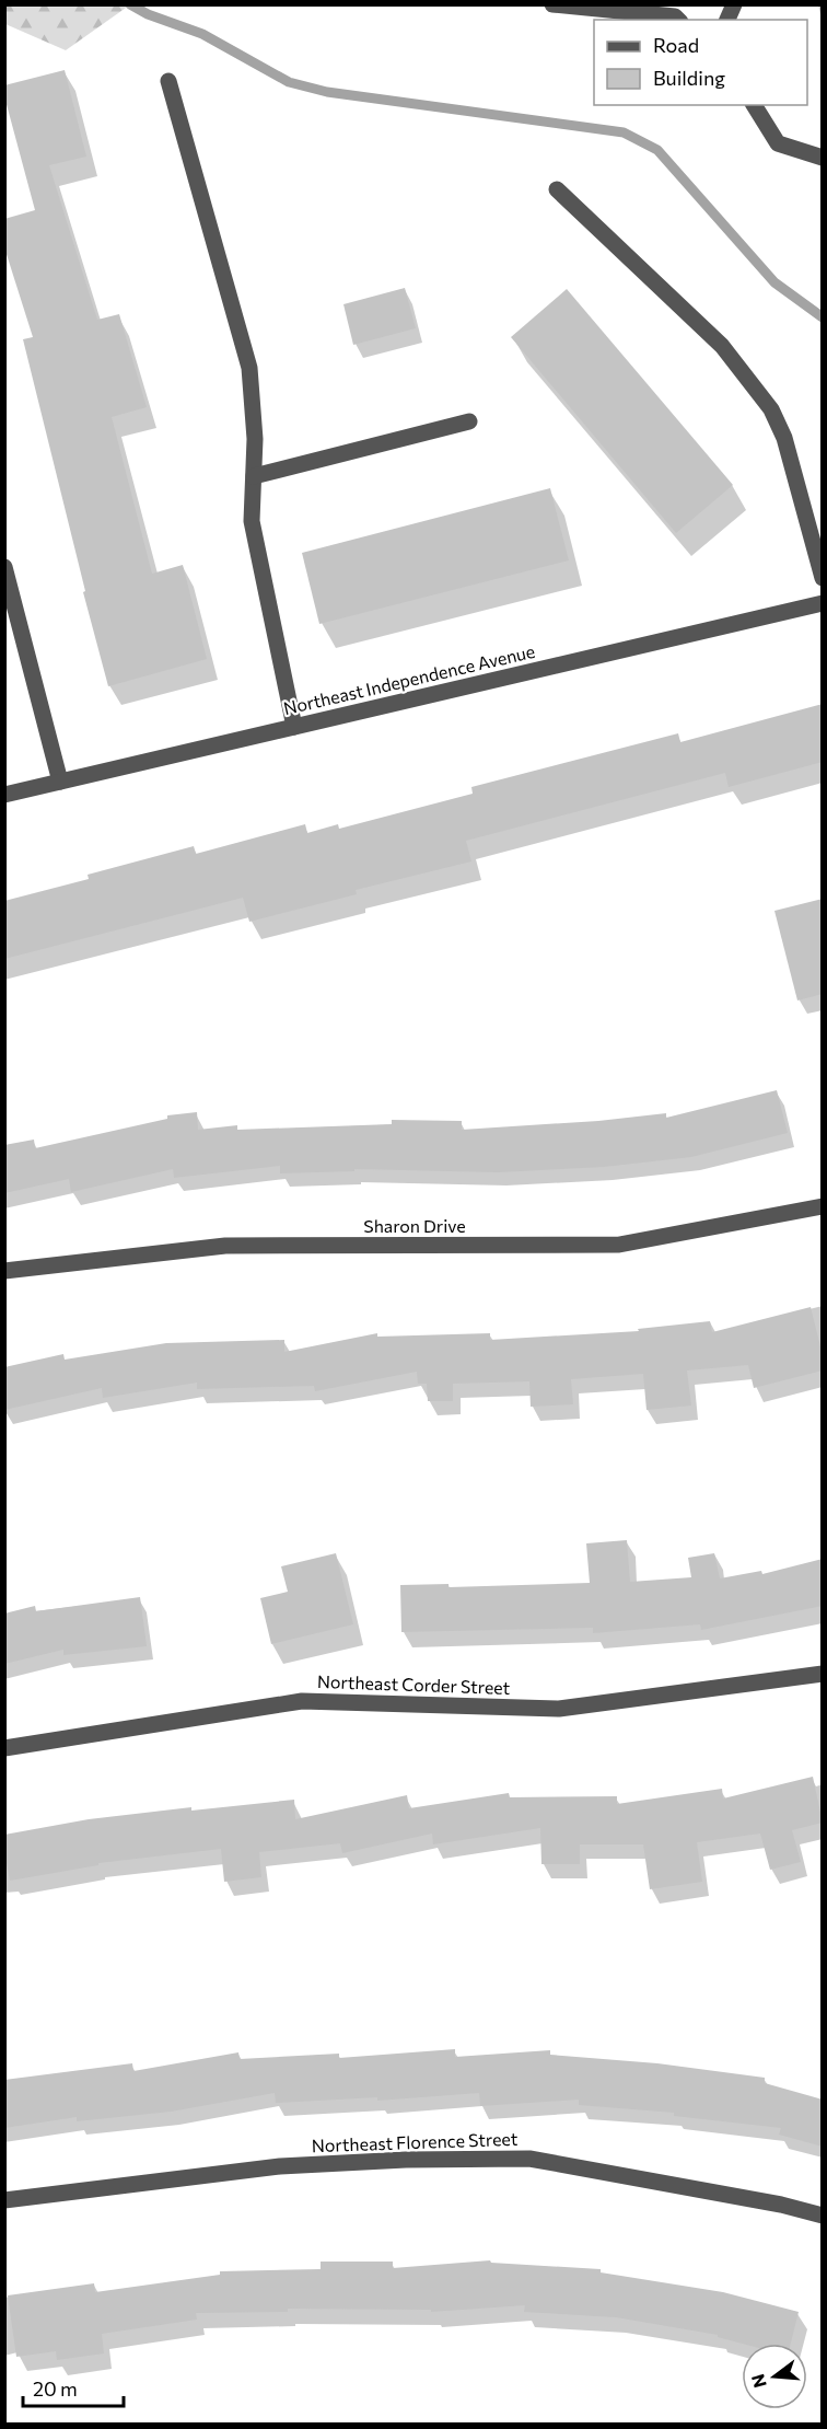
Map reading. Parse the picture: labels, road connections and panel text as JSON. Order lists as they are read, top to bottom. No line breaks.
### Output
{"streets":{"street":["Northeast Independence Avenue","Sharon Drive","Northeast Corder Street","Northeast Florence Street"]},"legend":["Road","Building"],"scale_bar":"20 m","north":"left"}
